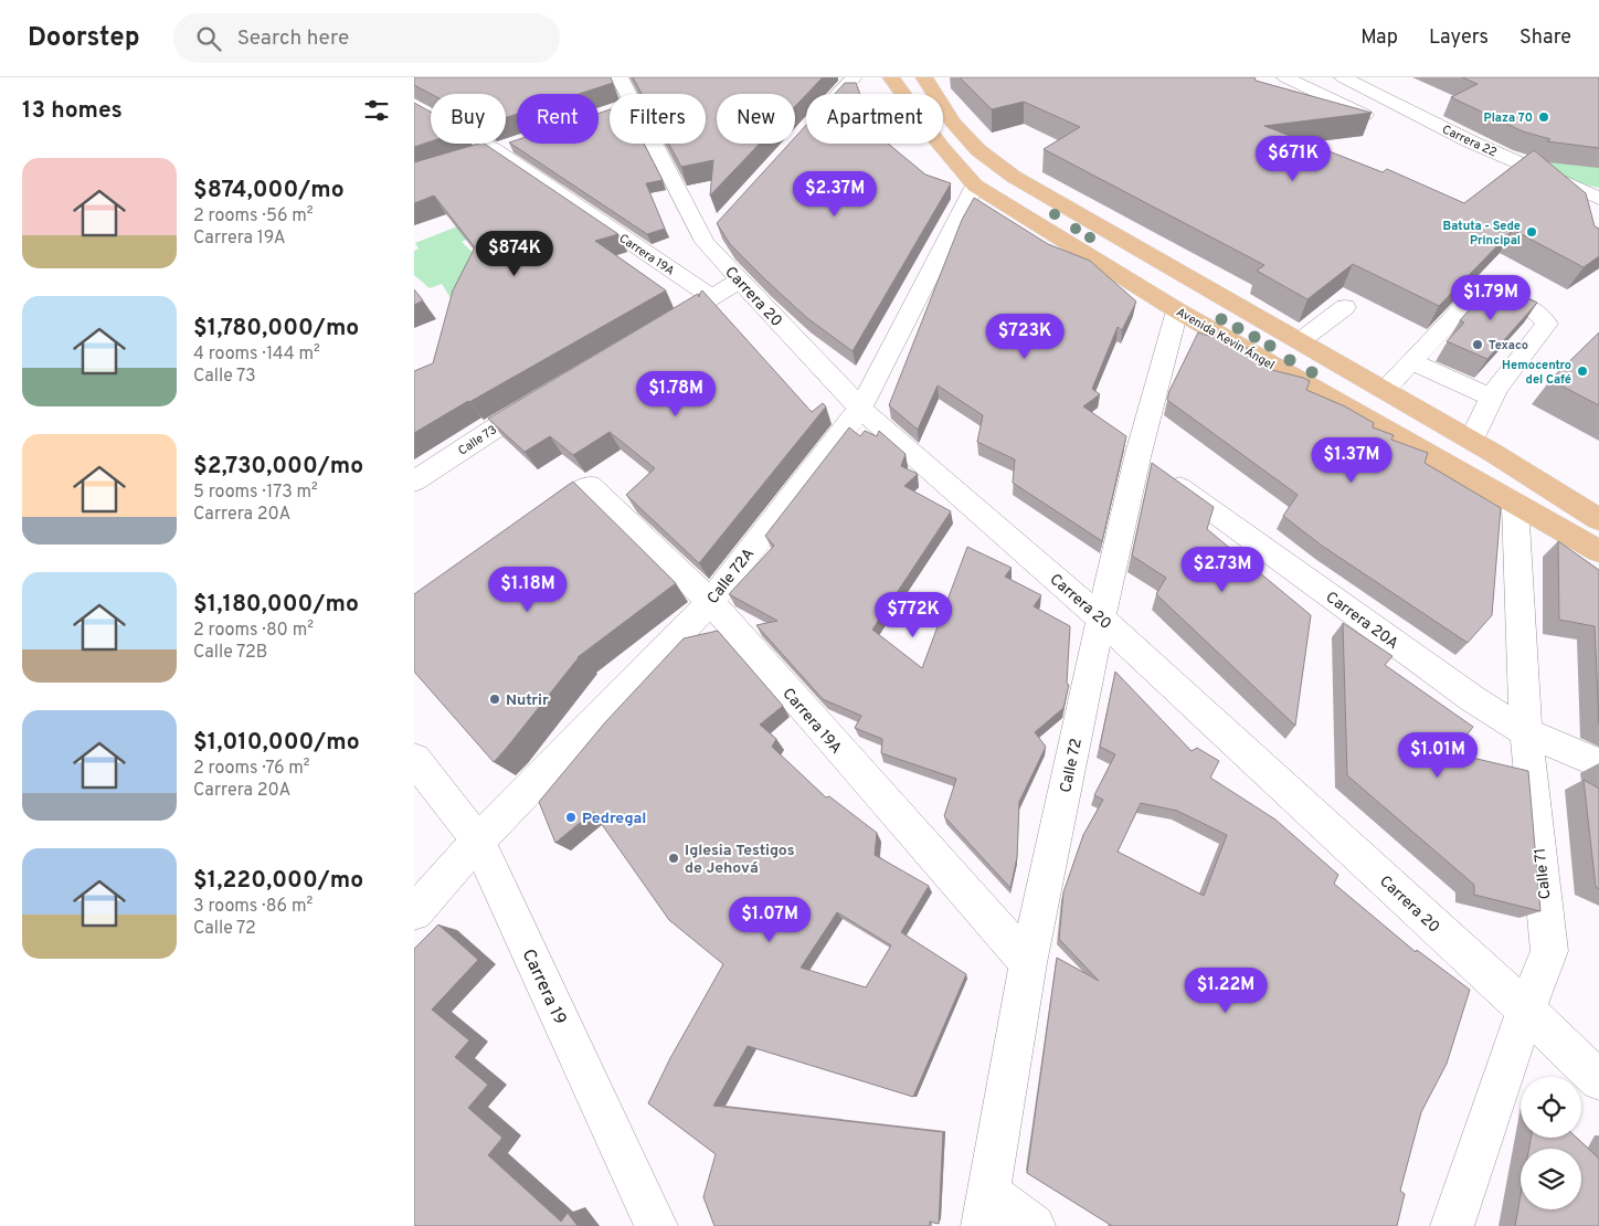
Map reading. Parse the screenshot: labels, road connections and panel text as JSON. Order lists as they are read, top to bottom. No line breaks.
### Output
{"streets":{"main road":["Avenida Kevin Ángel"],"street":["Carrera 22","Carrera 19A","Carrera 20","Calle 73","Calle 72A","Carrera 20A","Calle 72","Calle 71","Carrera 19"]},"crossings":[["Carrera 19A","Calle 72A"],["Carrera 19A","Calle 72"],["Carrera 20","Calle 72A"],["Carrera 20","Calle 72"],["Carrera 20","Calle 71"],["Avenida Kevin Ángel","Calle 72A"],["Avenida Kevin Ángel","Calle 72"],["Avenida Kevin Ángel","Calle 71"],["Calle 72A","Carrera 19"],["Carrera 20A","Calle 72"],["Carrera 20A","Calle 71"]],"places":["Plaza 70","Batuta - Sede Principal","Texaco","Hemocentro del Café","Nutrir","Pedregal","Iglesia Testigos de Jehová"],"page":{"header":"Doorstep","search":"Search here","nav":["Map","Layers","Share"],"heading":"13 homes","chip":["Buy","Rent","Filters","New","Apartment"],"price":["$671K","$2.37M","$874K","$1.79M","$723K","$1.78M","$1.37M","$2.73M","$1.18M","$772K","$1.01M","$1.07M","$1.22M"],"list":[{"name":"$874,000/mo","note":"2 rooms · 56 m² · Carrera 19A"},{"name":"$1,780,000/mo","note":"4 rooms · 144 m² · Calle 73"},{"name":"$2,730,000/mo","note":"5 rooms · 173 m² · Carrera 20A"},{"name":"$1,180,000/mo","note":"2 rooms · 80 m² · Calle 72B"},{"name":"$1,010,000/mo","note":"2 rooms · 76 m² · Carrera 20A"},{"name":"$1,220,000/mo","note":"3 rooms · 86 m² · Calle 72"}]}}
